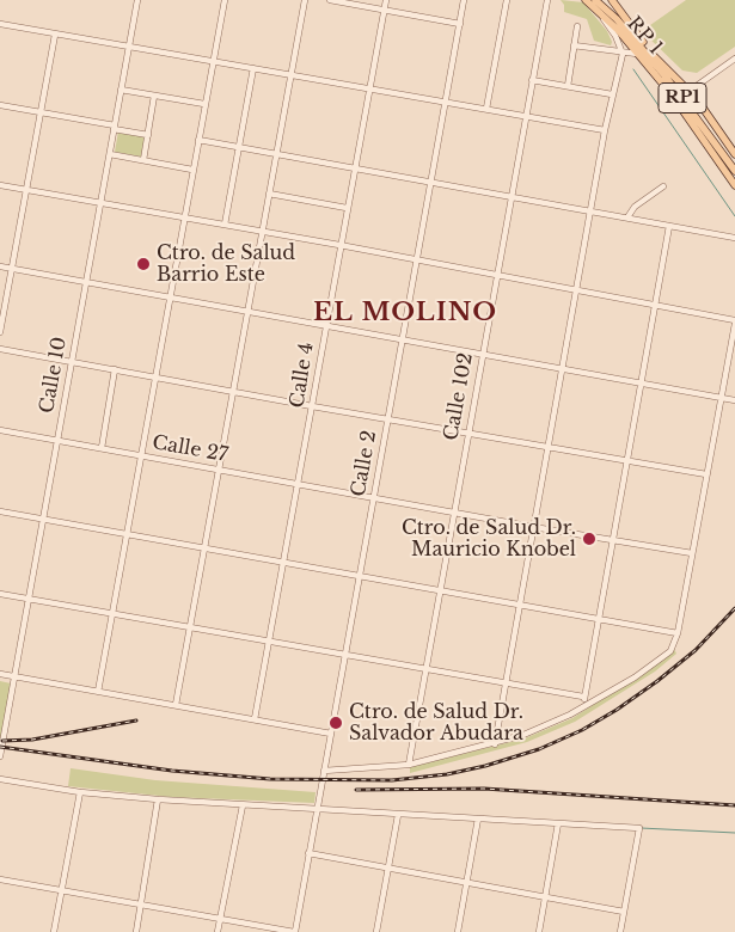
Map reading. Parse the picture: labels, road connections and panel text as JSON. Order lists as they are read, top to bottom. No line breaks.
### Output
{"streets":{"main road":["RP 1","RP1"],"street":["Calle 10","Calle 4","Calle 102","Calle 27","Calle 2"]},"crossings":[["Calle 10","Calle 27"],["Calle 4","Calle 27"],["Calle 102","Calle 27"],["Calle 27","Calle 2"]],"districts":["EL MOLINO"],"places":["Ctro. de Salud Barrio Este","Ctro. de Salud Dr. Mauricio Knobel","Ctro. de Salud Dr. Salvador Abudara"]}
